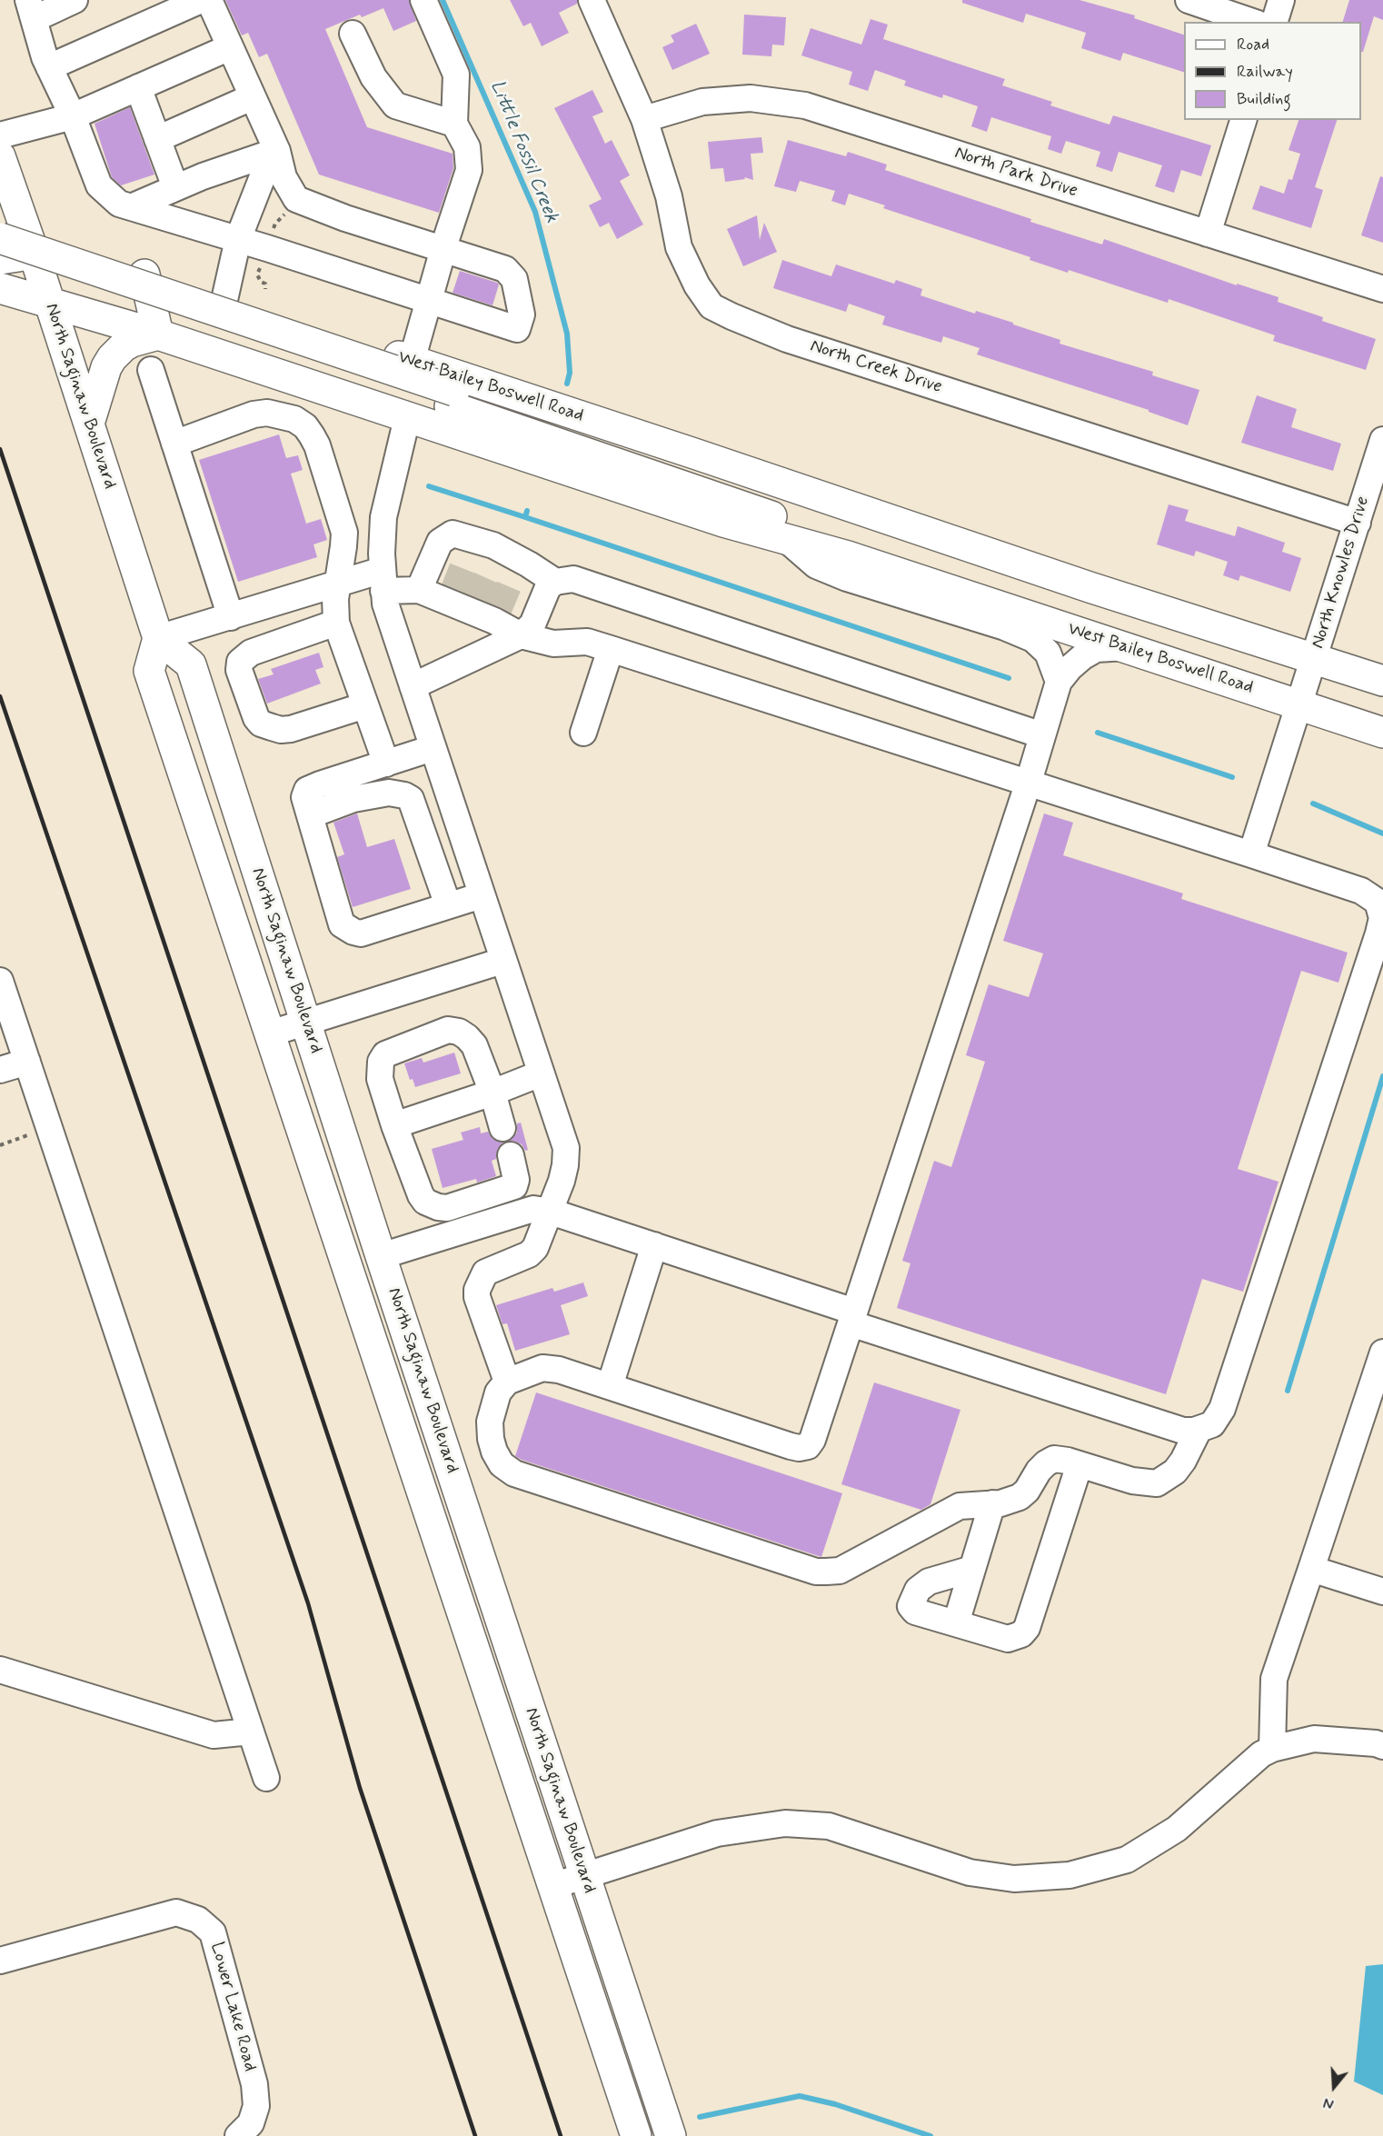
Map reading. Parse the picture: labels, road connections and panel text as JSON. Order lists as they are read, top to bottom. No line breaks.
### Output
{"streets":{"main road":["West Bailey Boswell Road","North Saginaw Boulevard"],"street":["North Park Drive","North Creek Drive","North Knowles Drive","Lower Lake Road"]},"crossings":[["North Park Drive","North Creek Drive"],["North Creek Drive","North Knowles Drive"],["West Bailey Boswell Road","North Saginaw Boulevard"],["West Bailey Boswell Road","North Knowles Drive"]],"water":["Little Fossil Creek"],"legend":["Road","Railway","Building"],"north":"bottom"}
